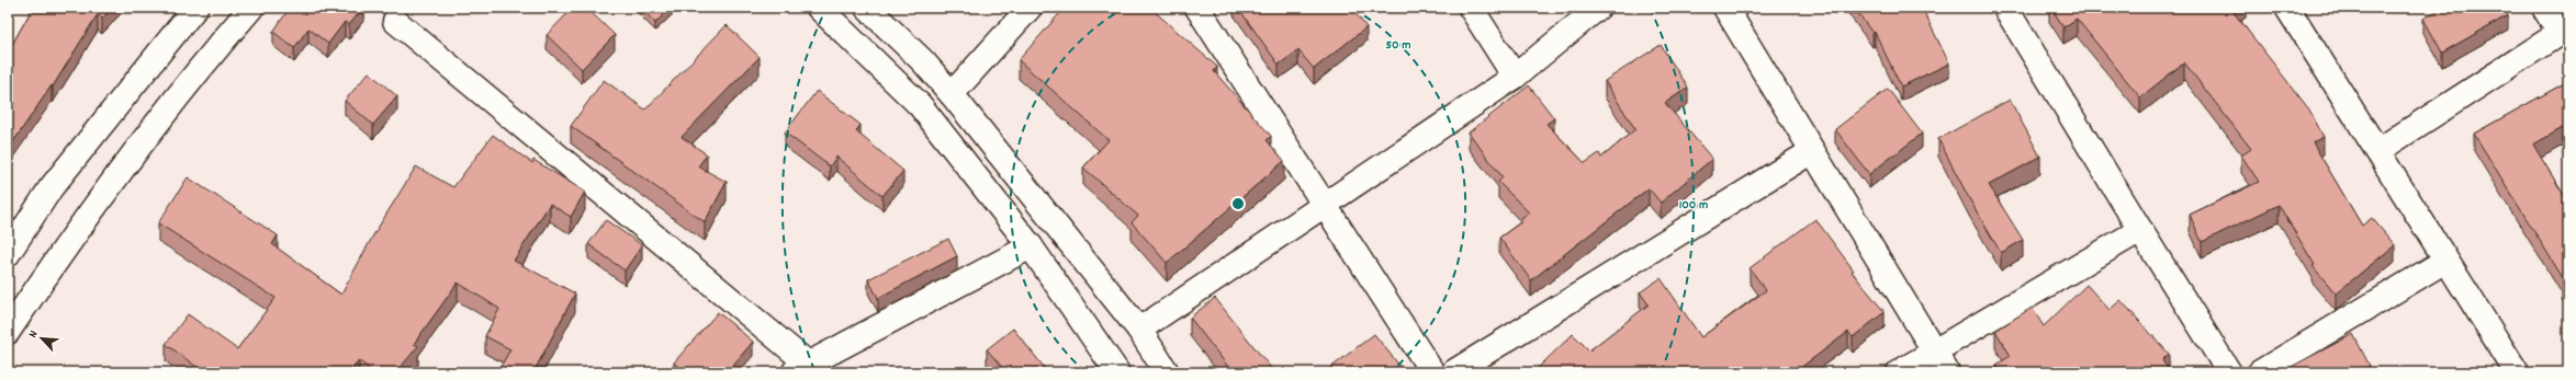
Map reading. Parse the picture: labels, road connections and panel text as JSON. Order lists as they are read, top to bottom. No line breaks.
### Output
{"north":"top left","rings":["50 m","100 m"]}
